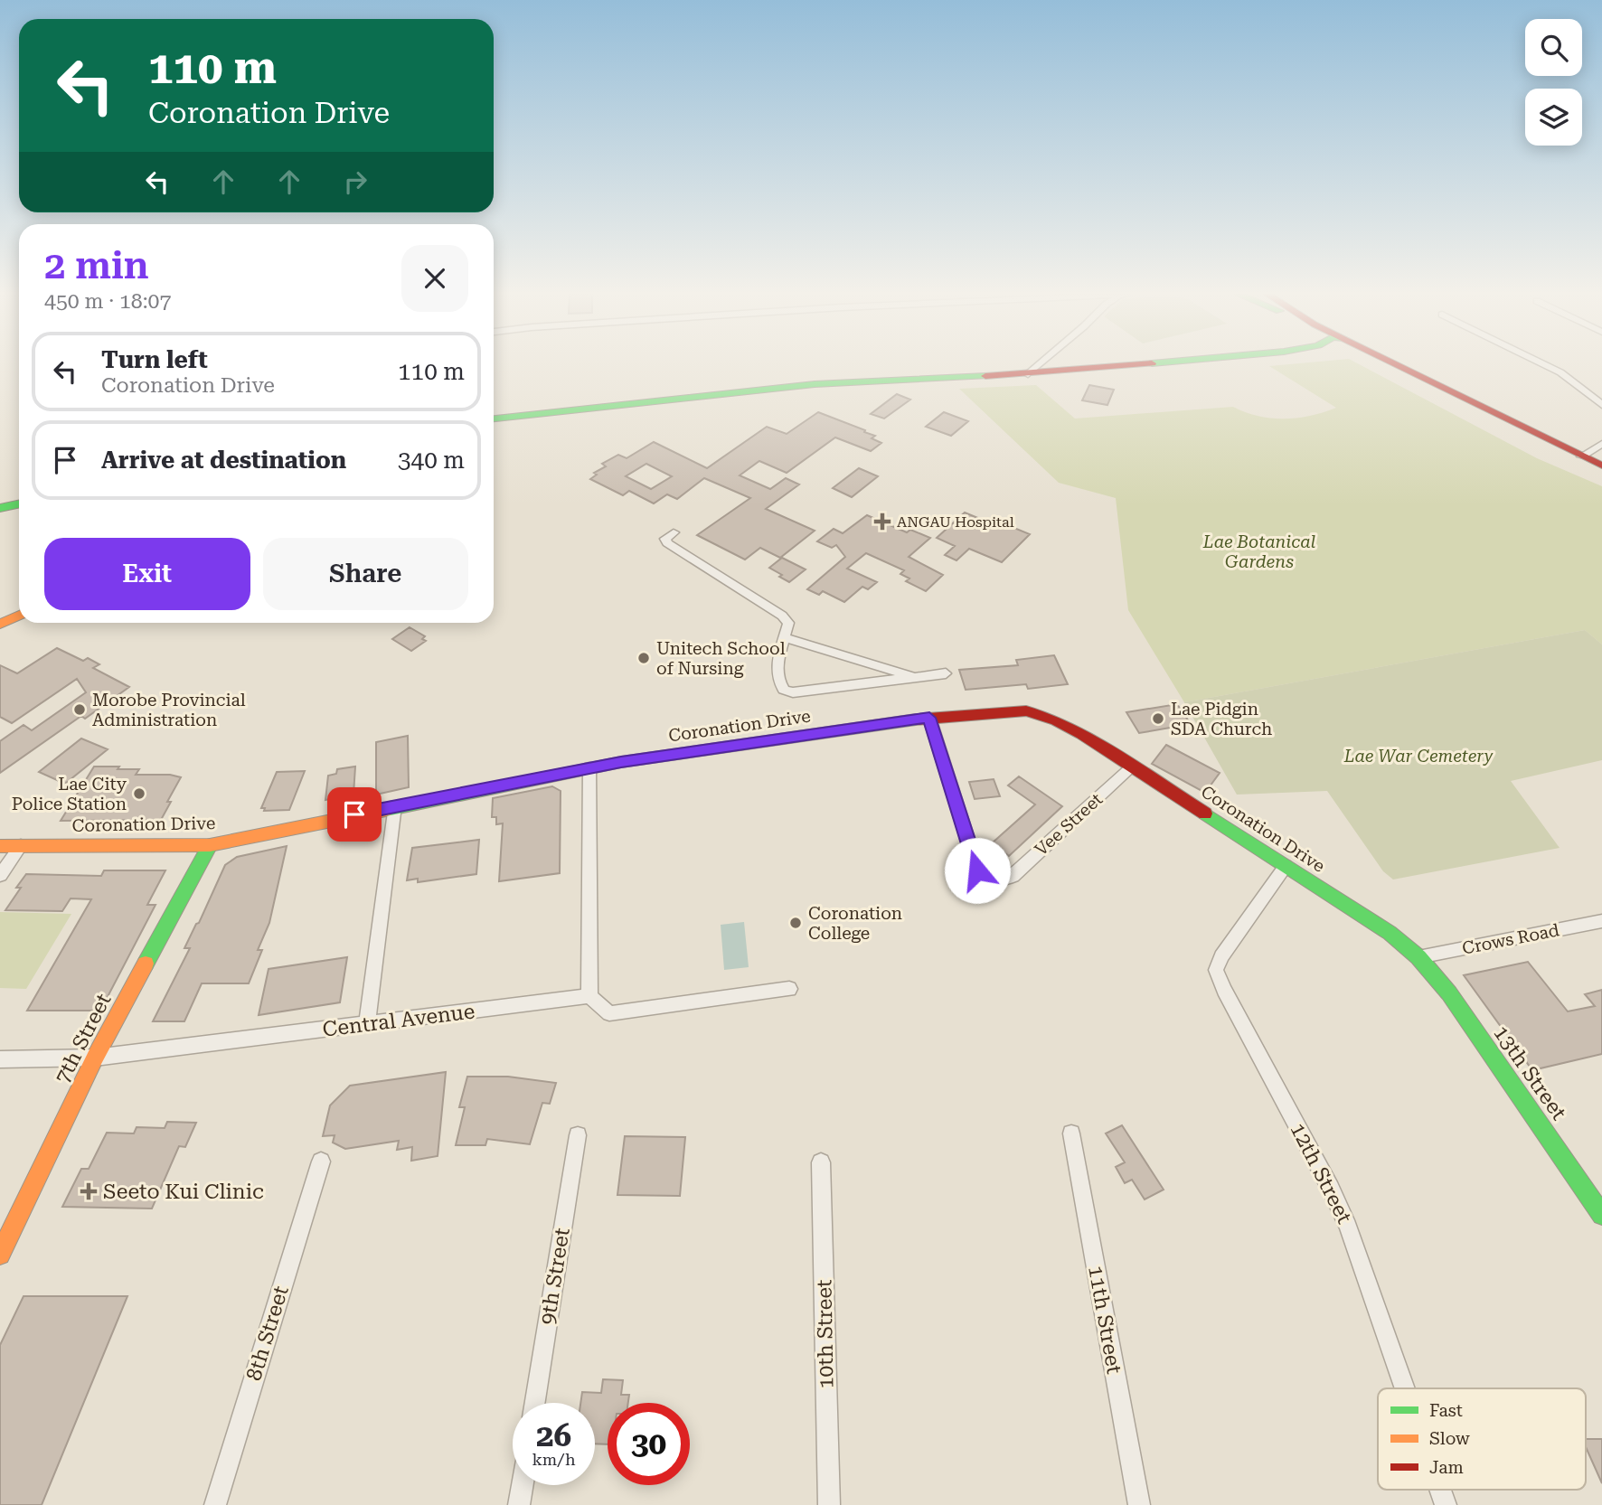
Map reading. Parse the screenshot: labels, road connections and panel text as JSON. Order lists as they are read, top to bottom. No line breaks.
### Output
{"streets":{"main road":["Coronation Drive","7th Street","13th Street"],"street":["Vee Street","Crows Road","Central Avenue","12th Street","9th Street","11th Street","8th Street","10th Street"]},"crossings":[["Coronation Drive","Vee Street"],["Coronation Drive","Crows Road"],["Coronation Drive","7th Street"],["Coronation Drive","13th Street"],["Coronation Drive","12th Street"],["Crows Road","13th Street"],["Central Avenue","7th Street"]],"parks":["Lae Botanical Gardens","Lae War Cemetery"],"places":{"health":["ANGAU Hospital","Seeto Kui Clinic"],"other":["Unitech School of Nursing","Morobe Provincial Administration","Lae Pidgin SDA Church","Lae City Police Station","Coronation College"]},"legend":["Fast","Slow","Jam"],"page":{"turn":["110 m","Coronation Drive"],"heading":["2 min","450 m · 18:07"],"list":[{"name":"Turn left","note":"Coronation Drive","value":"110 m"},{"name":"Arrive at destination","value":"340 m"}],"buttons":["Exit","Share"],"speed":"26 km/h","limit":"30"}}
